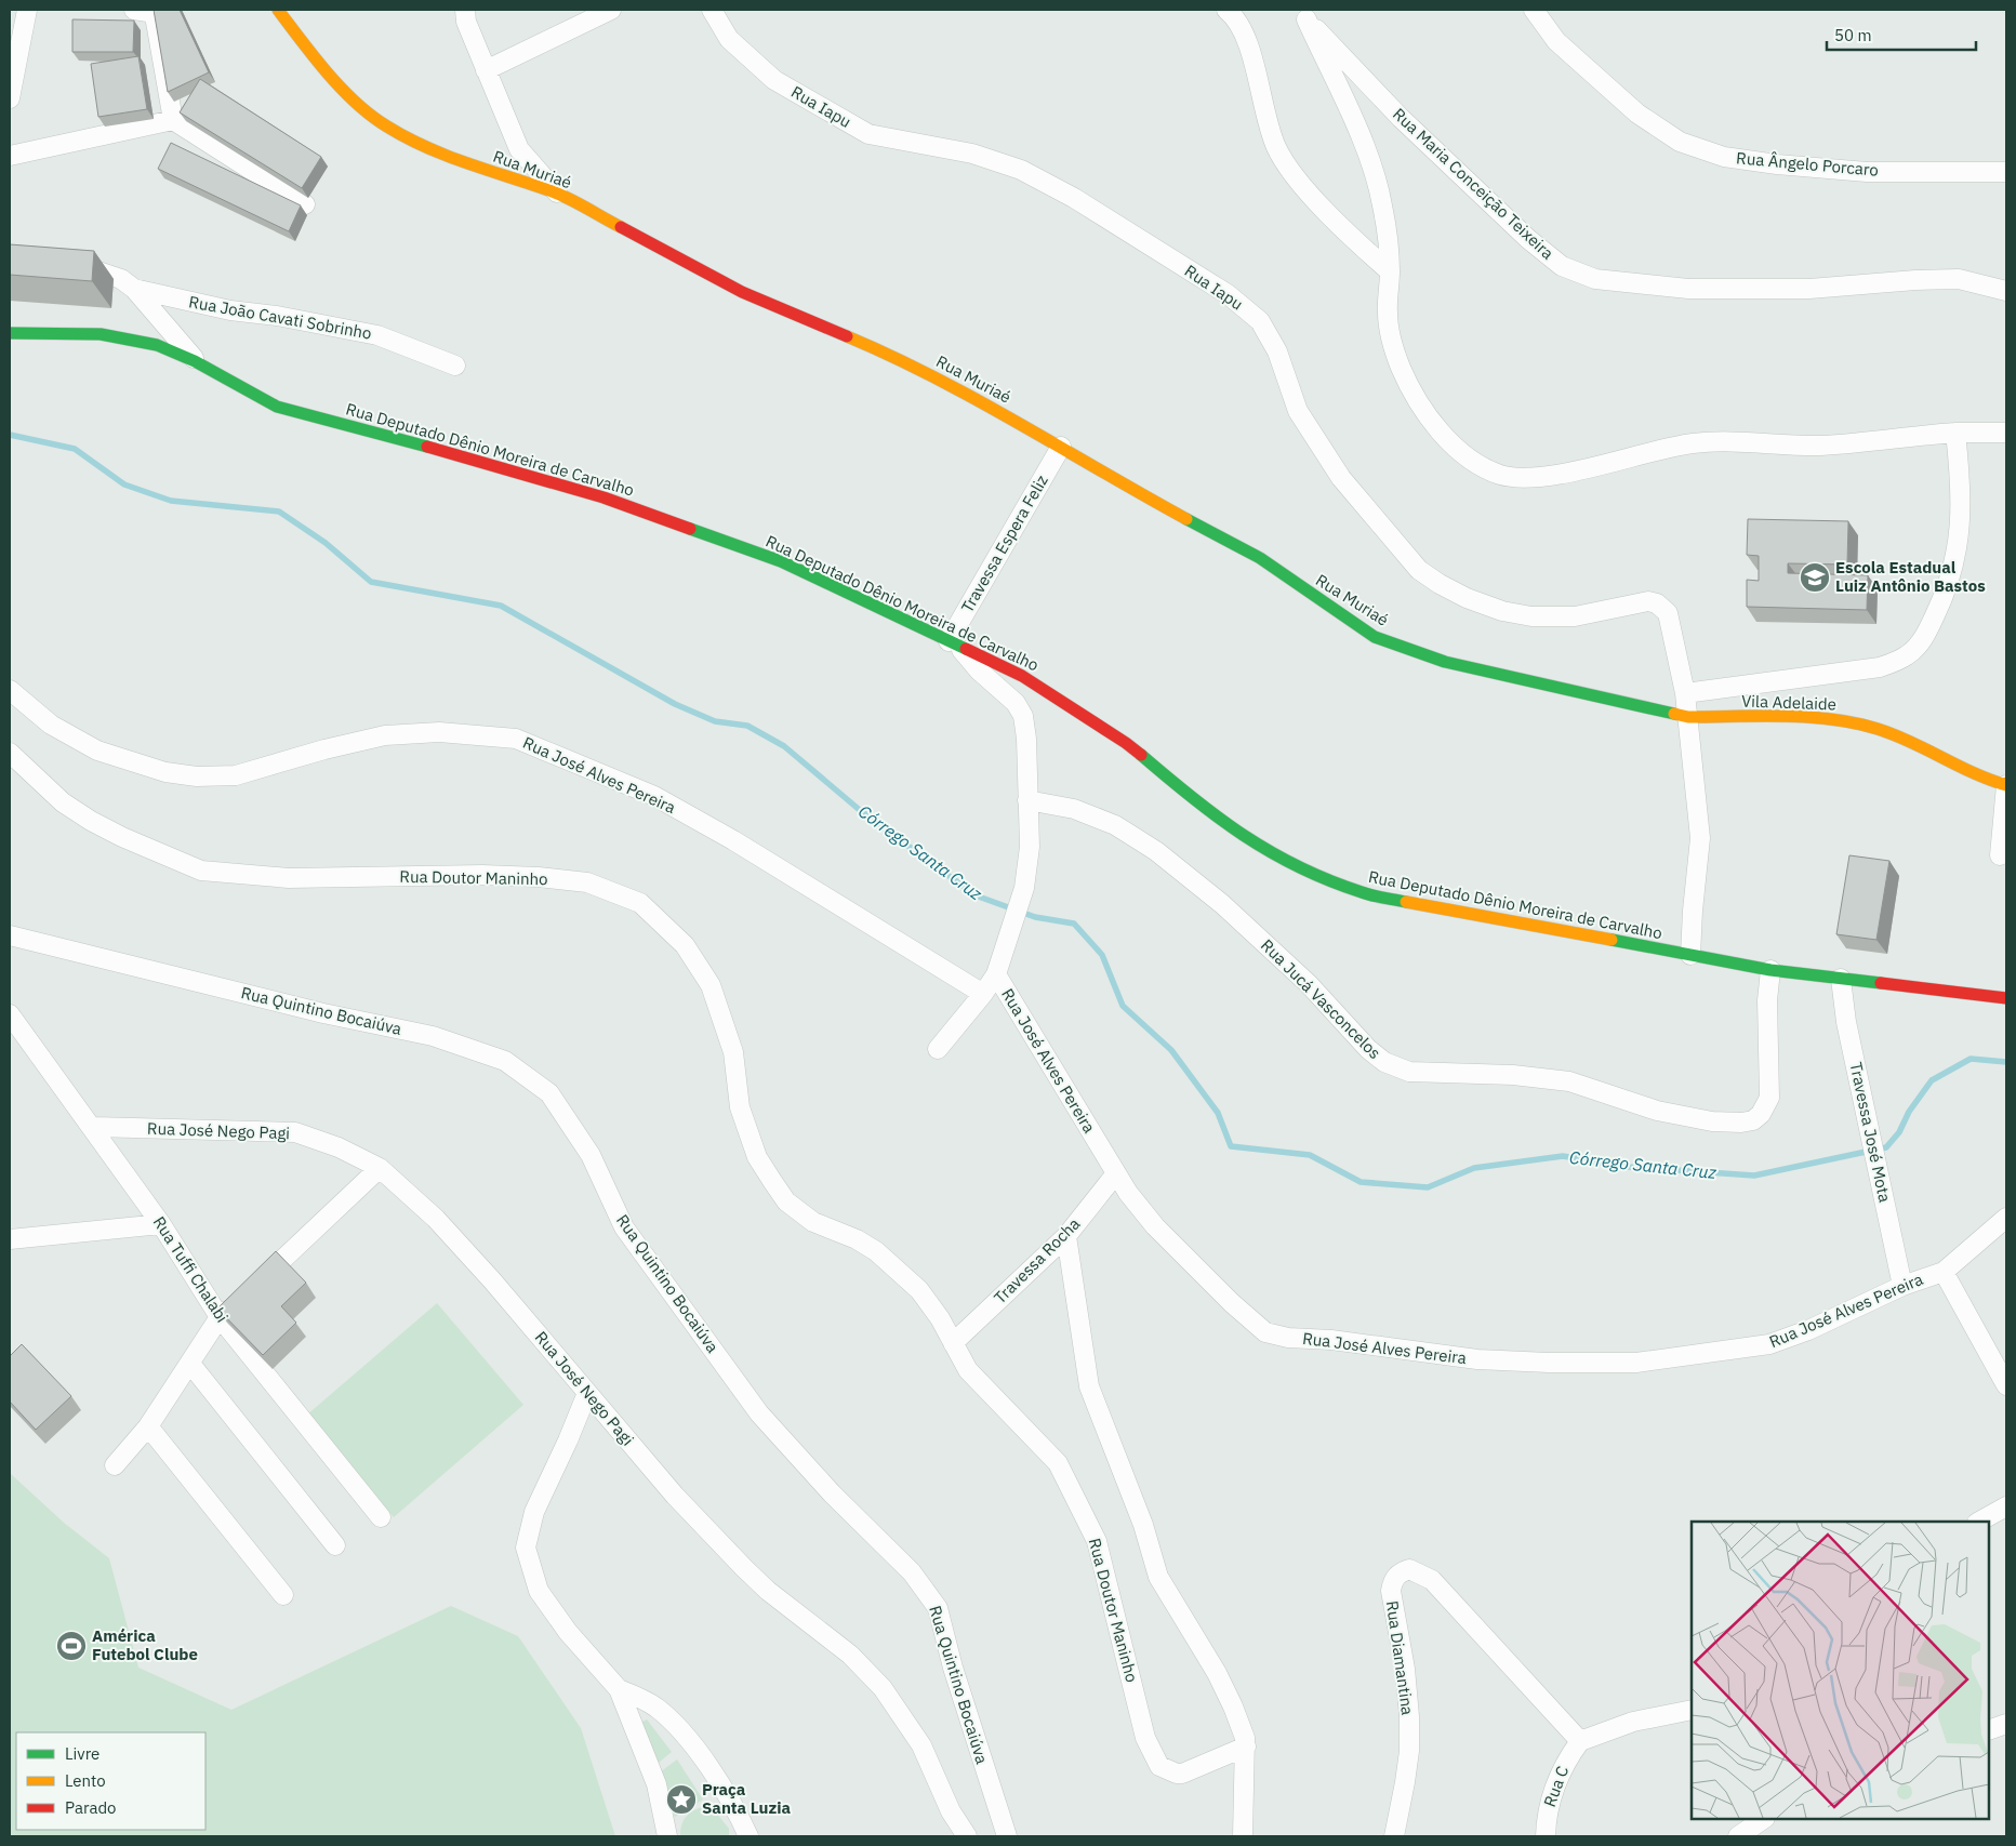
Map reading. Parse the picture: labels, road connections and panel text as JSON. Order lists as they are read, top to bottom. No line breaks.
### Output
{"streets":{"street":["Rua Iapu","Rua Ângelo Porcaro","Rua Muriaé","Rua Maria Conceição Teixeira","Rua João Cavati Sobrinho","Rua Deputado Dênio Moreira de Carvalho","Travessa Espera Feliz","Vila Adelaide","Rua José Alves Pereira","Rua Doutor Maninho","Rua Jucá Vasconcelos","Rua Quintino Bocaiúva","Rua José Nego Pagi","Travessa José Mota","Travessa Rocha","Rua Tuffi Chalabi","Rua Diamantina","Rua C"]},"crossings":[["Rua Muriaé","Travessa Espera Feliz"],["Rua Muriaé","Vila Adelaide"],["Rua Deputado Dênio Moreira de Carvalho","Travessa Espera Feliz"],["Rua Deputado Dênio Moreira de Carvalho","Rua Jucá Vasconcelos"],["Rua Deputado Dênio Moreira de Carvalho","Travessa José Mota"],["Rua José Alves Pereira","Travessa José Mota"],["Rua José Alves Pereira","Travessa Rocha"],["Rua Doutor Maninho","Travessa Rocha"],["Rua José Nego Pagi","Rua Tuffi Chalabi"],["Rua Diamantina","Rua C"]],"water":["Córrego Santa Cruz"],"places":{"school or university":["Escola Estadual Luiz Antônio Bastos"],"sports":["América Futebol Clube"],"place":["Praça Santa Luzia"]},"legend":["Livre","Lento","Parado"],"scale_bar":"50 m"}
